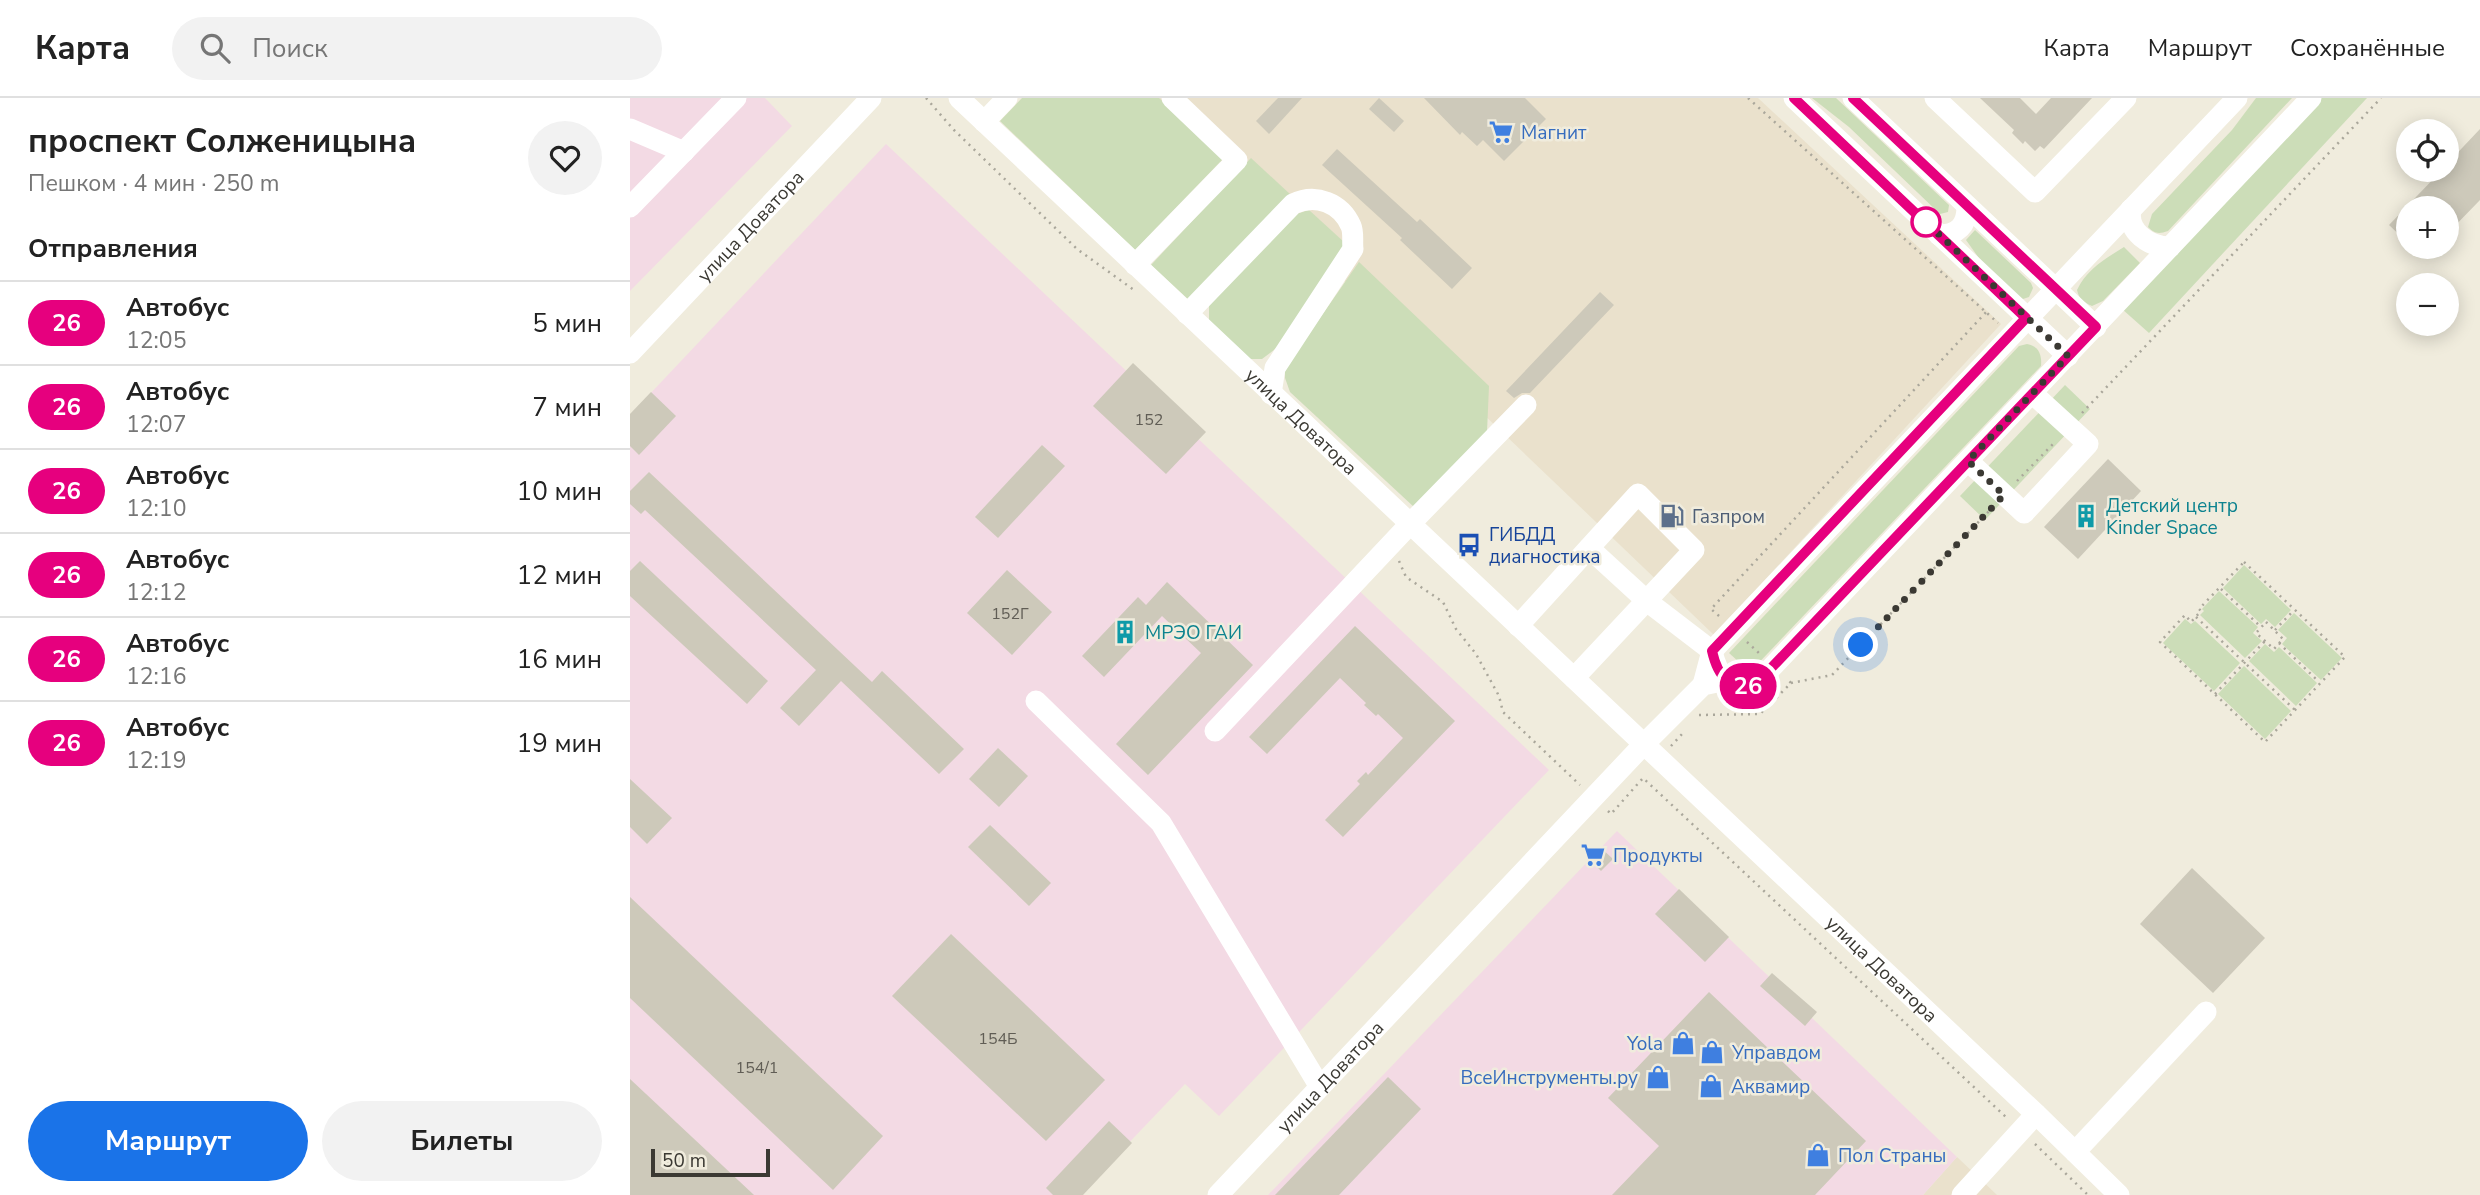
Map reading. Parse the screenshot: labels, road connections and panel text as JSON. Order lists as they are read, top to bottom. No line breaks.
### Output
{"streets":{"street":["улица Доватора"]},"places":{"supermarket":["Магнит","Продукты"],"fuel station":["Газпром"],"building":["Детский центр Kinder Space","МРЭО ГАИ"],"bus stop":["ГИБДД диагностика"],"shop":["Yola","Управдом","ВсеИнструменты.ру","Аквамир","Пол Страны"]},"lines":["bus line 26"],"house_numbers":["152","152Г","154Б","154/1"],"scale_bar":"50 m","page":{"header":"Карта","search":"Поиск","nav":["Карта","Маршрут","Сохранённые"],"heading":[["проспект Солженицына","Пешком · 4 мин · 250 m"],"Отправления"],"on_map":"26","map_buttons":["+","−"],"list":[{"mark":"26","name":"Автобус","note":"12:05","value":"5 мин"},{"mark":"26","name":"Автобус","note":"12:07","value":"7 мин"},{"mark":"26","name":"Автобус","note":"12:10","value":"10 мин"},{"mark":"26","name":"Автобус","note":"12:12","value":"12 мин"},{"mark":"26","name":"Автобус","note":"12:16","value":"16 мин"},{"mark":"26","name":"Автобус","note":"12:19","value":"19 мин"}],"buttons":["Маршрут","Билеты"],"scale":"50 m"}}
